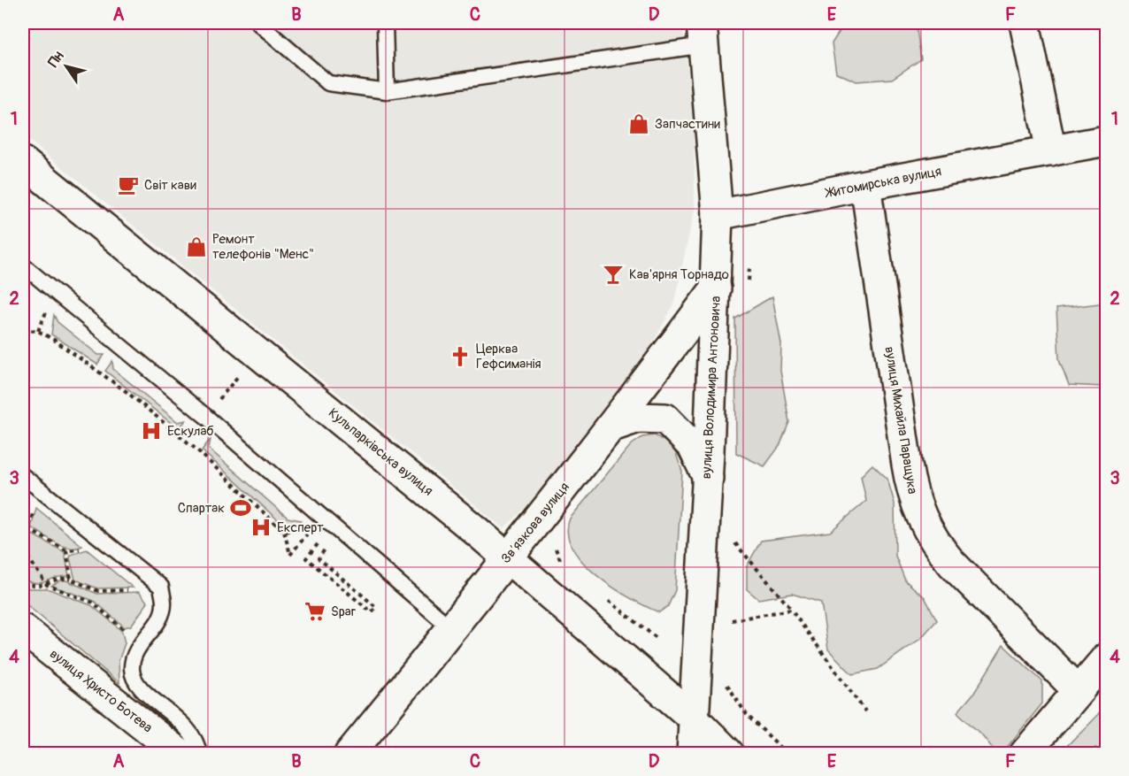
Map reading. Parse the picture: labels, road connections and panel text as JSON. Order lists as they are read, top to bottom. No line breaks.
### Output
{"streets":{"street":["Житомирська вулиця","вулиця Володимира Антоновича","вулиця Михайла Паращука","Кульпарківська вулиця","Звʼязкова вулиця","вулиця Христо Ботева"]},"crossings":[["Житомирська вулиця","вулиця Володимира Антоновича"],["Житомирська вулиця","вулиця Михайла Паращука"],["вулиця Володимира Антоновича","Кульпарківська вулиця"],["вулиця Володимира Антоновича","Звʼязкова вулиця"],["Кульпарківська вулиця","Звʼязкова вулиця"]],"places":{"shop":["Запчастини","Ремонт телефонів \"Менс\""],"cafe":["Світ кави"],"bar":["Кав'ярня Торнадо"],"church":["Церква Гефсиманія"],"hospital":["Ескулаб","Експерт"],"sports":["Спартак"],"supermarket":["Spar"]},"north":"top left","grid":{"columns":["A","B","C","D","E","F"],"rows":["1","2","3","4"]}}
